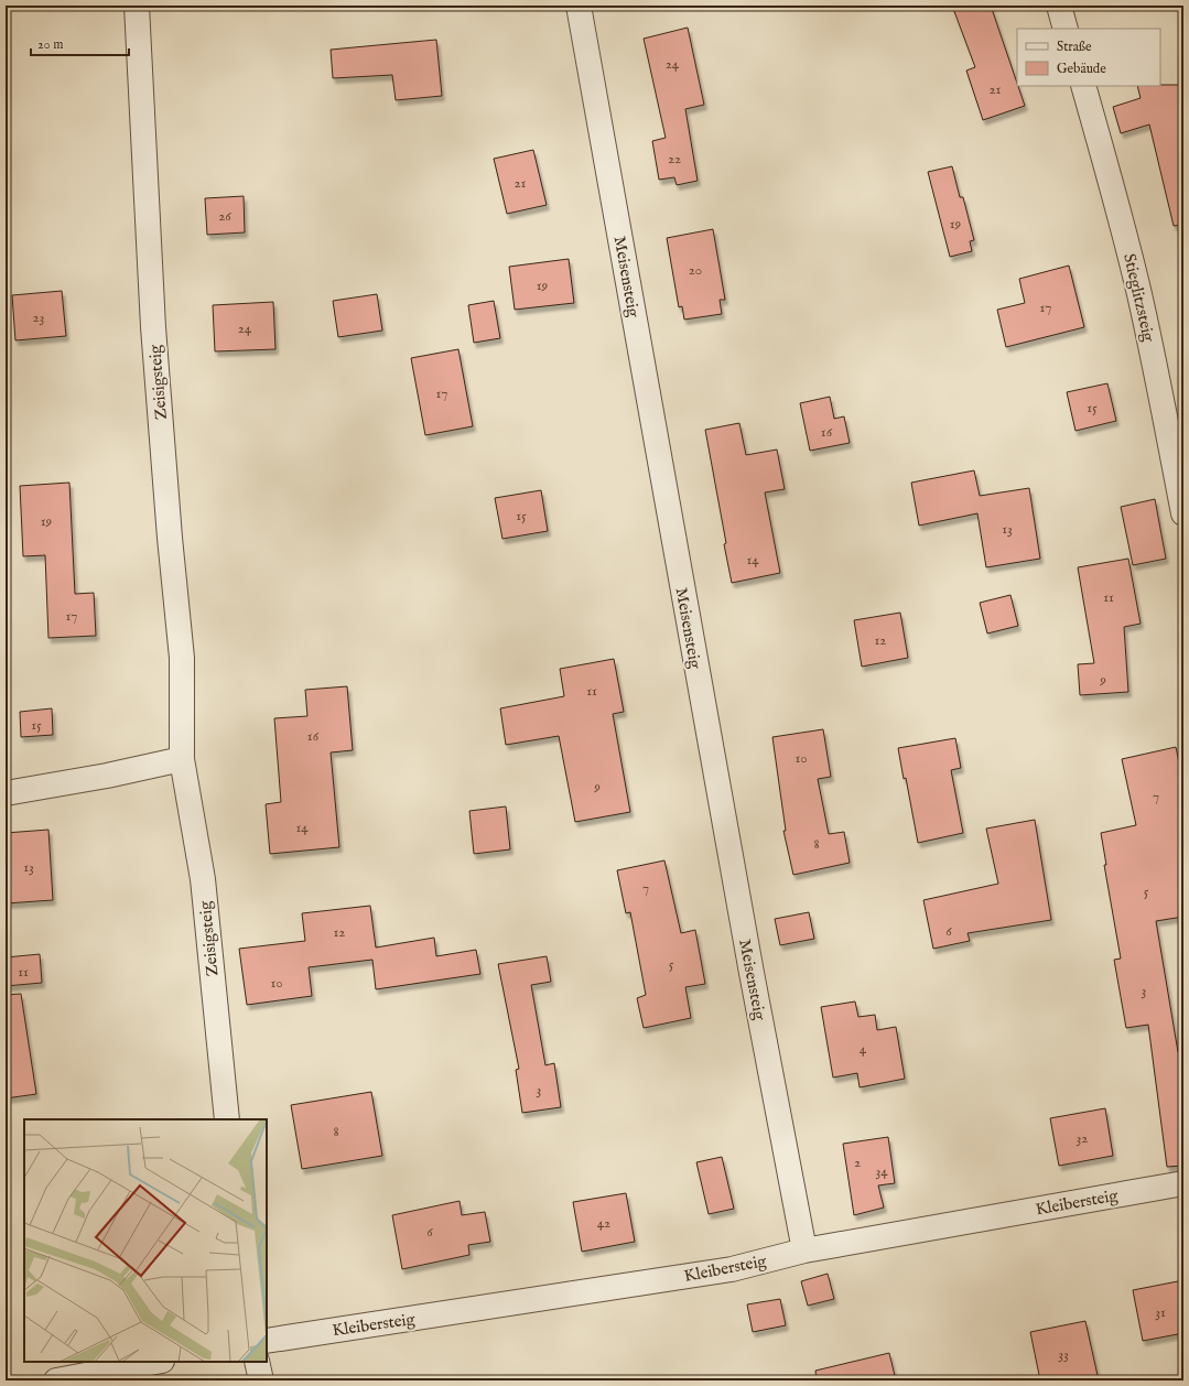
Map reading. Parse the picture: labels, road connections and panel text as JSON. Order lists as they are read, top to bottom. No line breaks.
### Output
{"streets":{"street":["Meisensteig","Stieglitzsteig","Zeisigsteig","Kleibersteig"]},"crossings":[["Meisensteig","Kleibersteig"]],"house_numbers":["24","21","22","21","26","19","20","19","17","23","24","17","15","16","15","19","13","14","11","17","12","9","11","15","16","10","9","7","14","8","13","7","5","6","12","5","11","10","3","4","3","8","32","2","34","42","6","31","33"],"legend":["Straße","Gebäude"],"scale_bar":"20 m"}
